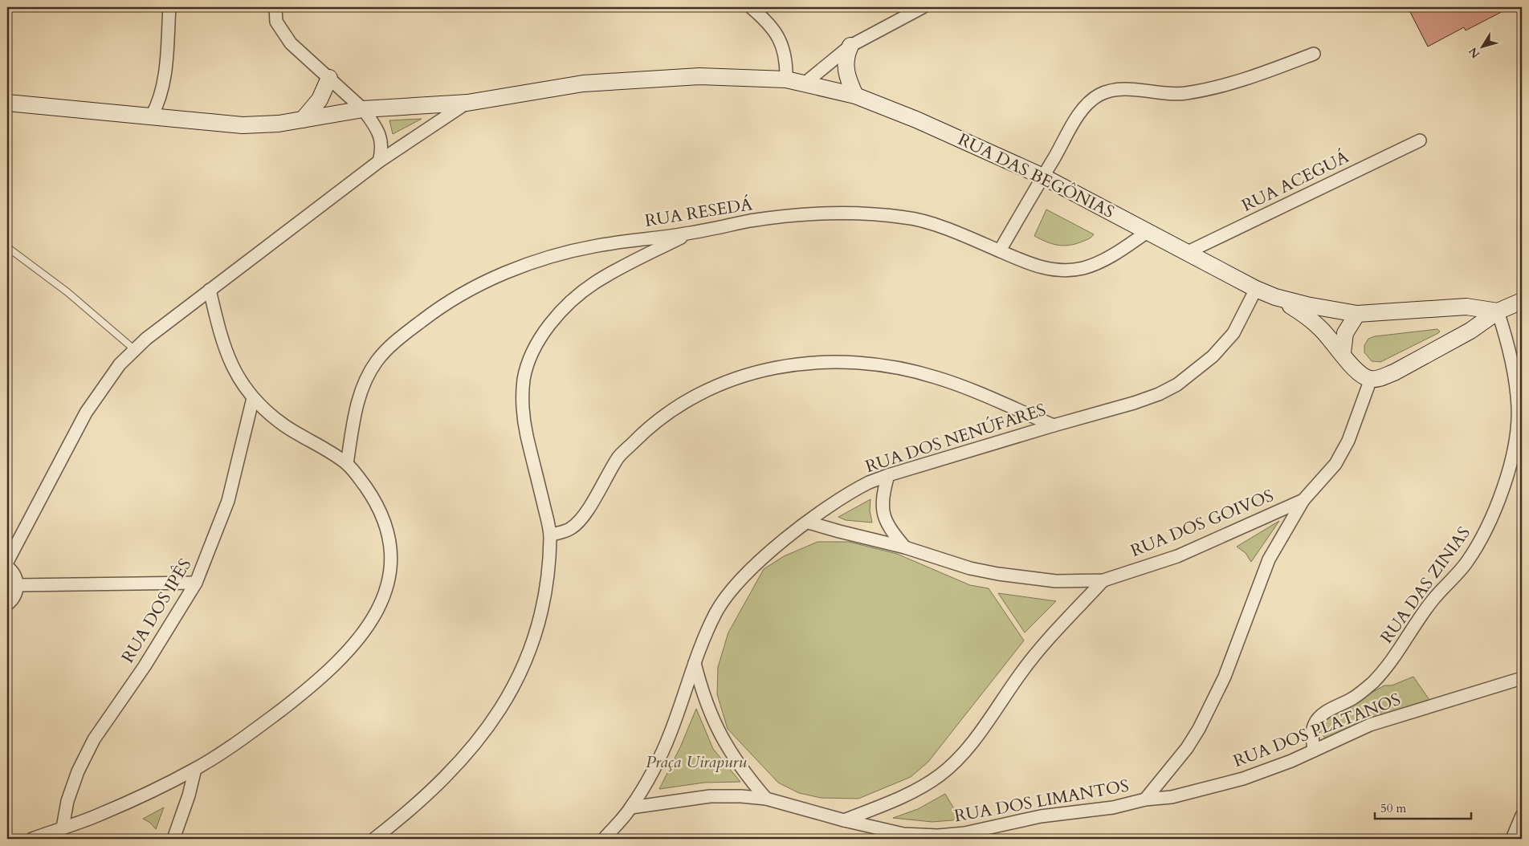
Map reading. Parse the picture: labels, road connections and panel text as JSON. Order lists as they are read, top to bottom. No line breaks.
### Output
{"streets":{"main road":["RUA DAS BEGÔNIAS"],"street":["RUA ACEGUÁ","RUA RESEDÁ","RUA DOS NENÚFARES","RUA DOS GOIVOS","RUA DAS ZINIAS","RUA DOS IPÊS","RUA DOS PLATANOS","RUA DOS LIMANTOS"]},"crossings":[["RUA DAS BEGÔNIAS","RUA ACEGUÁ"],["RUA DAS BEGÔNIAS","RUA RESEDÁ"],["RUA DAS BEGÔNIAS","RUA DOS NENÚFARES"],["RUA DAS BEGÔNIAS","RUA DOS GOIVOS"],["RUA DAS BEGÔNIAS","RUA DAS ZINIAS"],["RUA DOS NENÚFARES","RUA DOS GOIVOS"],["RUA DOS GOIVOS","RUA DOS LIMANTOS"],["RUA DAS ZINIAS","RUA DOS PLATANOS"],["RUA DOS PLATANOS","RUA DOS LIMANTOS"]],"parks":["Praça Uirapuru"],"scale_bar":"50 m","north":"bottom left"}
